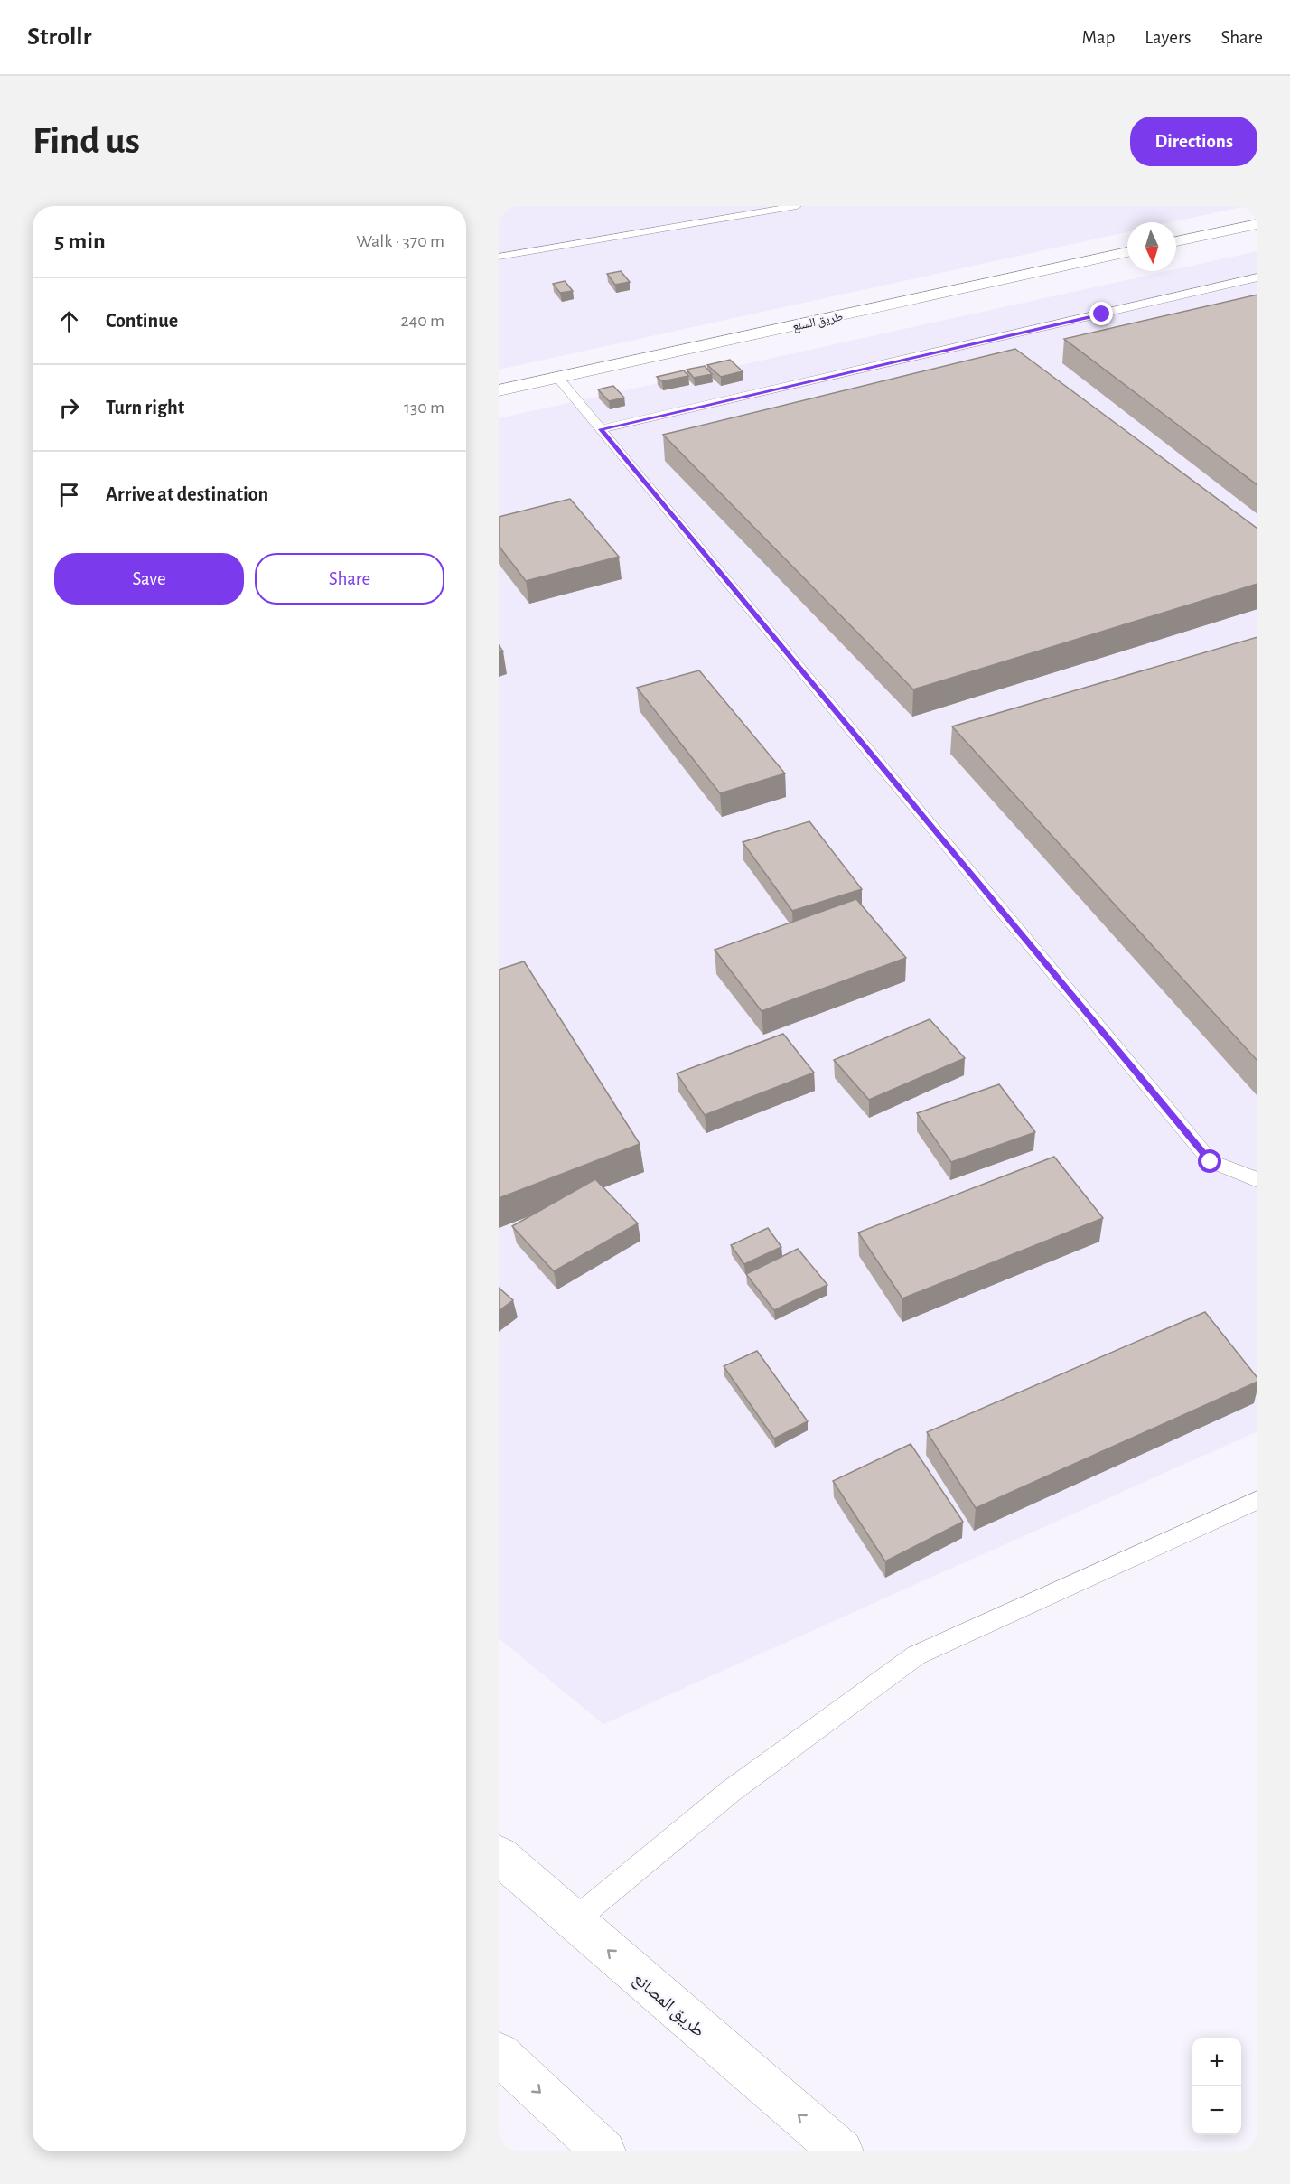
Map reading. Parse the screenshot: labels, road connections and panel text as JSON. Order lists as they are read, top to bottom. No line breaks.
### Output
{"streets":{"street":["طريق السلع","طريق المصانع"]},"north":"bottom","page":{"header":"Strollr","nav":["Map","Layers","Share"],"buttons":["Directions",["Save","Share"]],"title":"Find us","heading":["5 min","Walk · 370 m"],"list":[["Continue","240 m"],["Turn right","130 m"],"Arrive at destination"],"map_buttons":["+","−"]}}
